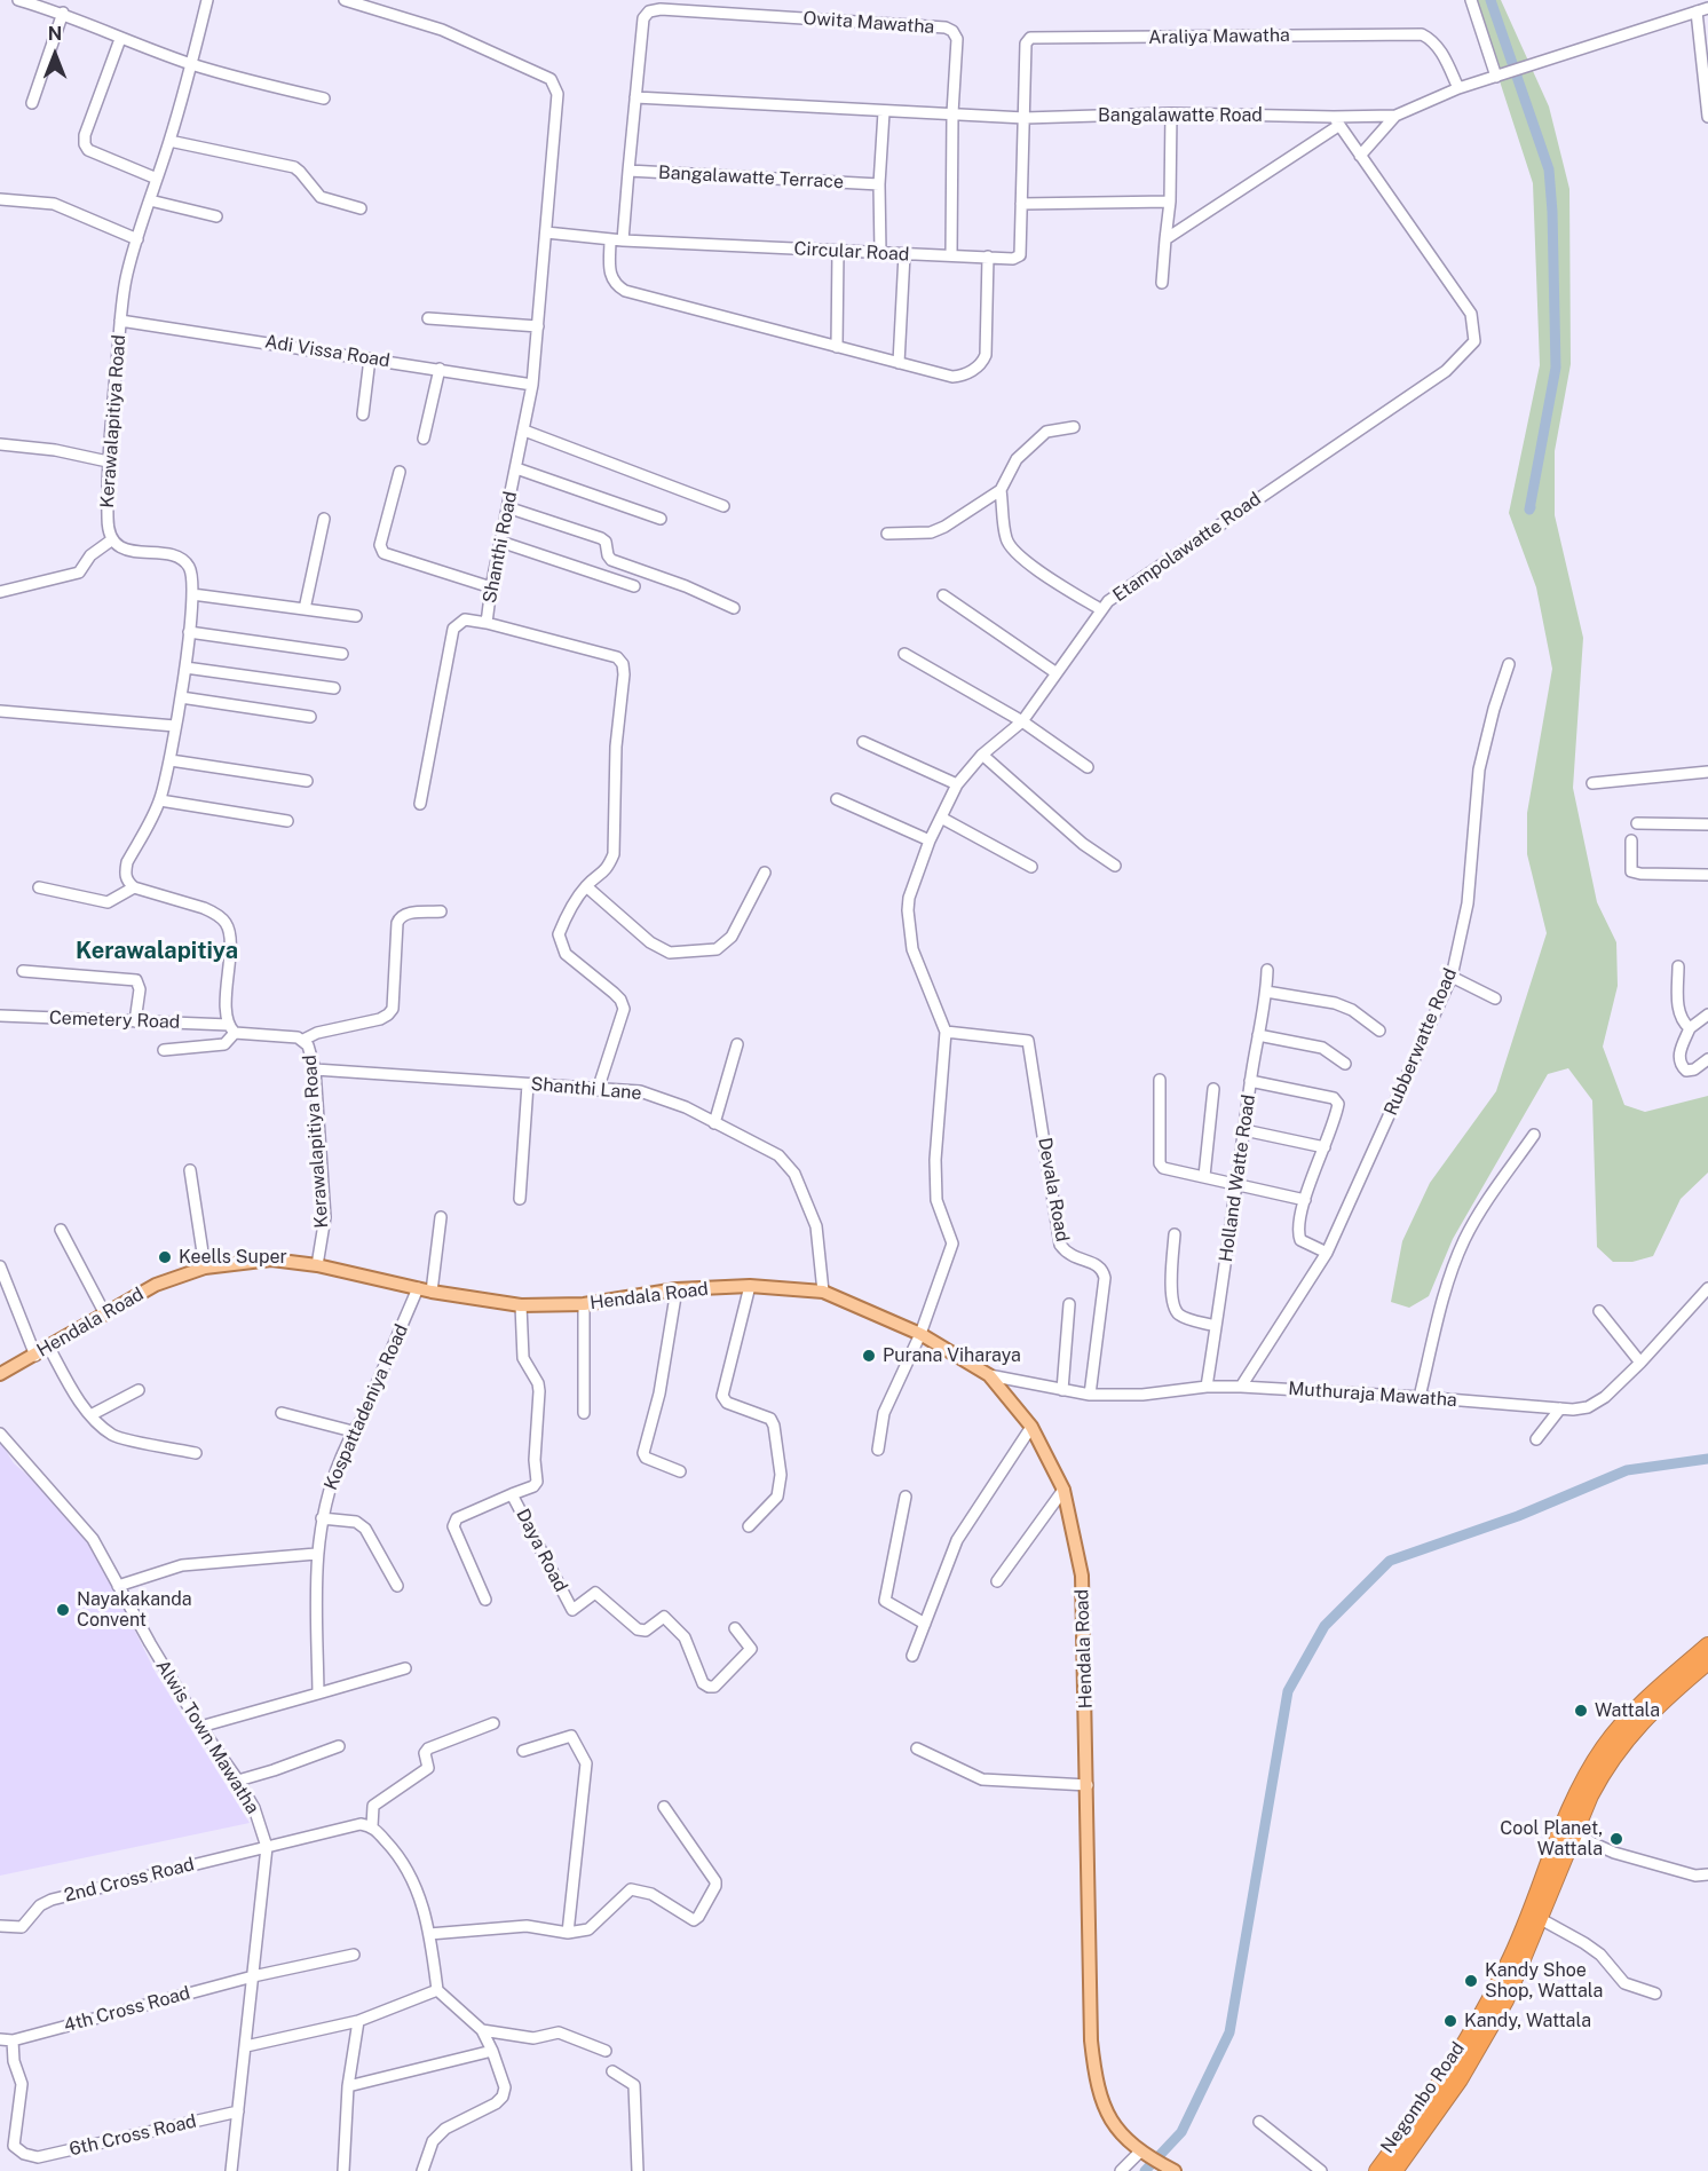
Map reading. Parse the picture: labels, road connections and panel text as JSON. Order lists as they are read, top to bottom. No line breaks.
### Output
{"streets":{"highway":["Negombo Road"],"main road":["Hendala Road"],"street":["Owita Mawatha","Araliya Mawatha","Bangalawatte Road","Bangalawatte Terrace","Circular Road","Adi Vissa Road","Kerawalapitiya Road","Shanthi Road","Etampolawatte Road","Cemetery Road","Rubberwatte Road","Shanthi Lane","Holland Watte Road","Devala Road","Muthuraja Mawatha","Kospattadeniya Road","Daya Road","Alwis Town Mawatha","2nd Cross Road","4th Cross Road","6th Cross Road"]},"crossings":[["Owita Mawatha","Bangalawatte Road"],["Owita Mawatha","Circular Road"],["Araliya Mawatha","Bangalawatte Road"],["Araliya Mawatha","Circular Road"],["Bangalawatte Road","Circular Road"],["Bangalawatte Road","Etampolawatte Road"],["Circular Road","Shanthi Road"],["Adi Vissa Road","Kerawalapitiya Road"],["Adi Vissa Road","Shanthi Road"],["Kerawalapitiya Road","Cemetery Road"],["Kerawalapitiya Road","Shanthi Lane"],["Kerawalapitiya Road","Hendala Road"],["Shanthi Road","Shanthi Lane"],["Etampolawatte Road","Devala Road"],["Etampolawatte Road","Hendala Road"],["Rubberwatte Road","Muthuraja Mawatha"],["Shanthi Lane","Hendala Road"],["Holland Watte Road","Muthuraja Mawatha"],["Devala Road","Muthuraja Mawatha"],["Hendala Road","Muthuraja Mawatha"],["Hendala Road","Kospattadeniya Road"],["Hendala Road","Daya Road"],["Alwis Town Mawatha","2nd Cross Road"],["Alwis Town Mawatha","4th Cross Road"],["Alwis Town Mawatha","6th Cross Road"],["4th Cross Road","6th Cross Road"]],"districts":["Kerawalapitiya"],"places":["Keells Super","Purana Viharaya","Nayakakanda Convent","Wattala","Cool Planet, Wattala","Kandy Shoe Shop, Wattala","Kandy, Wattala"],"north":"top"}
